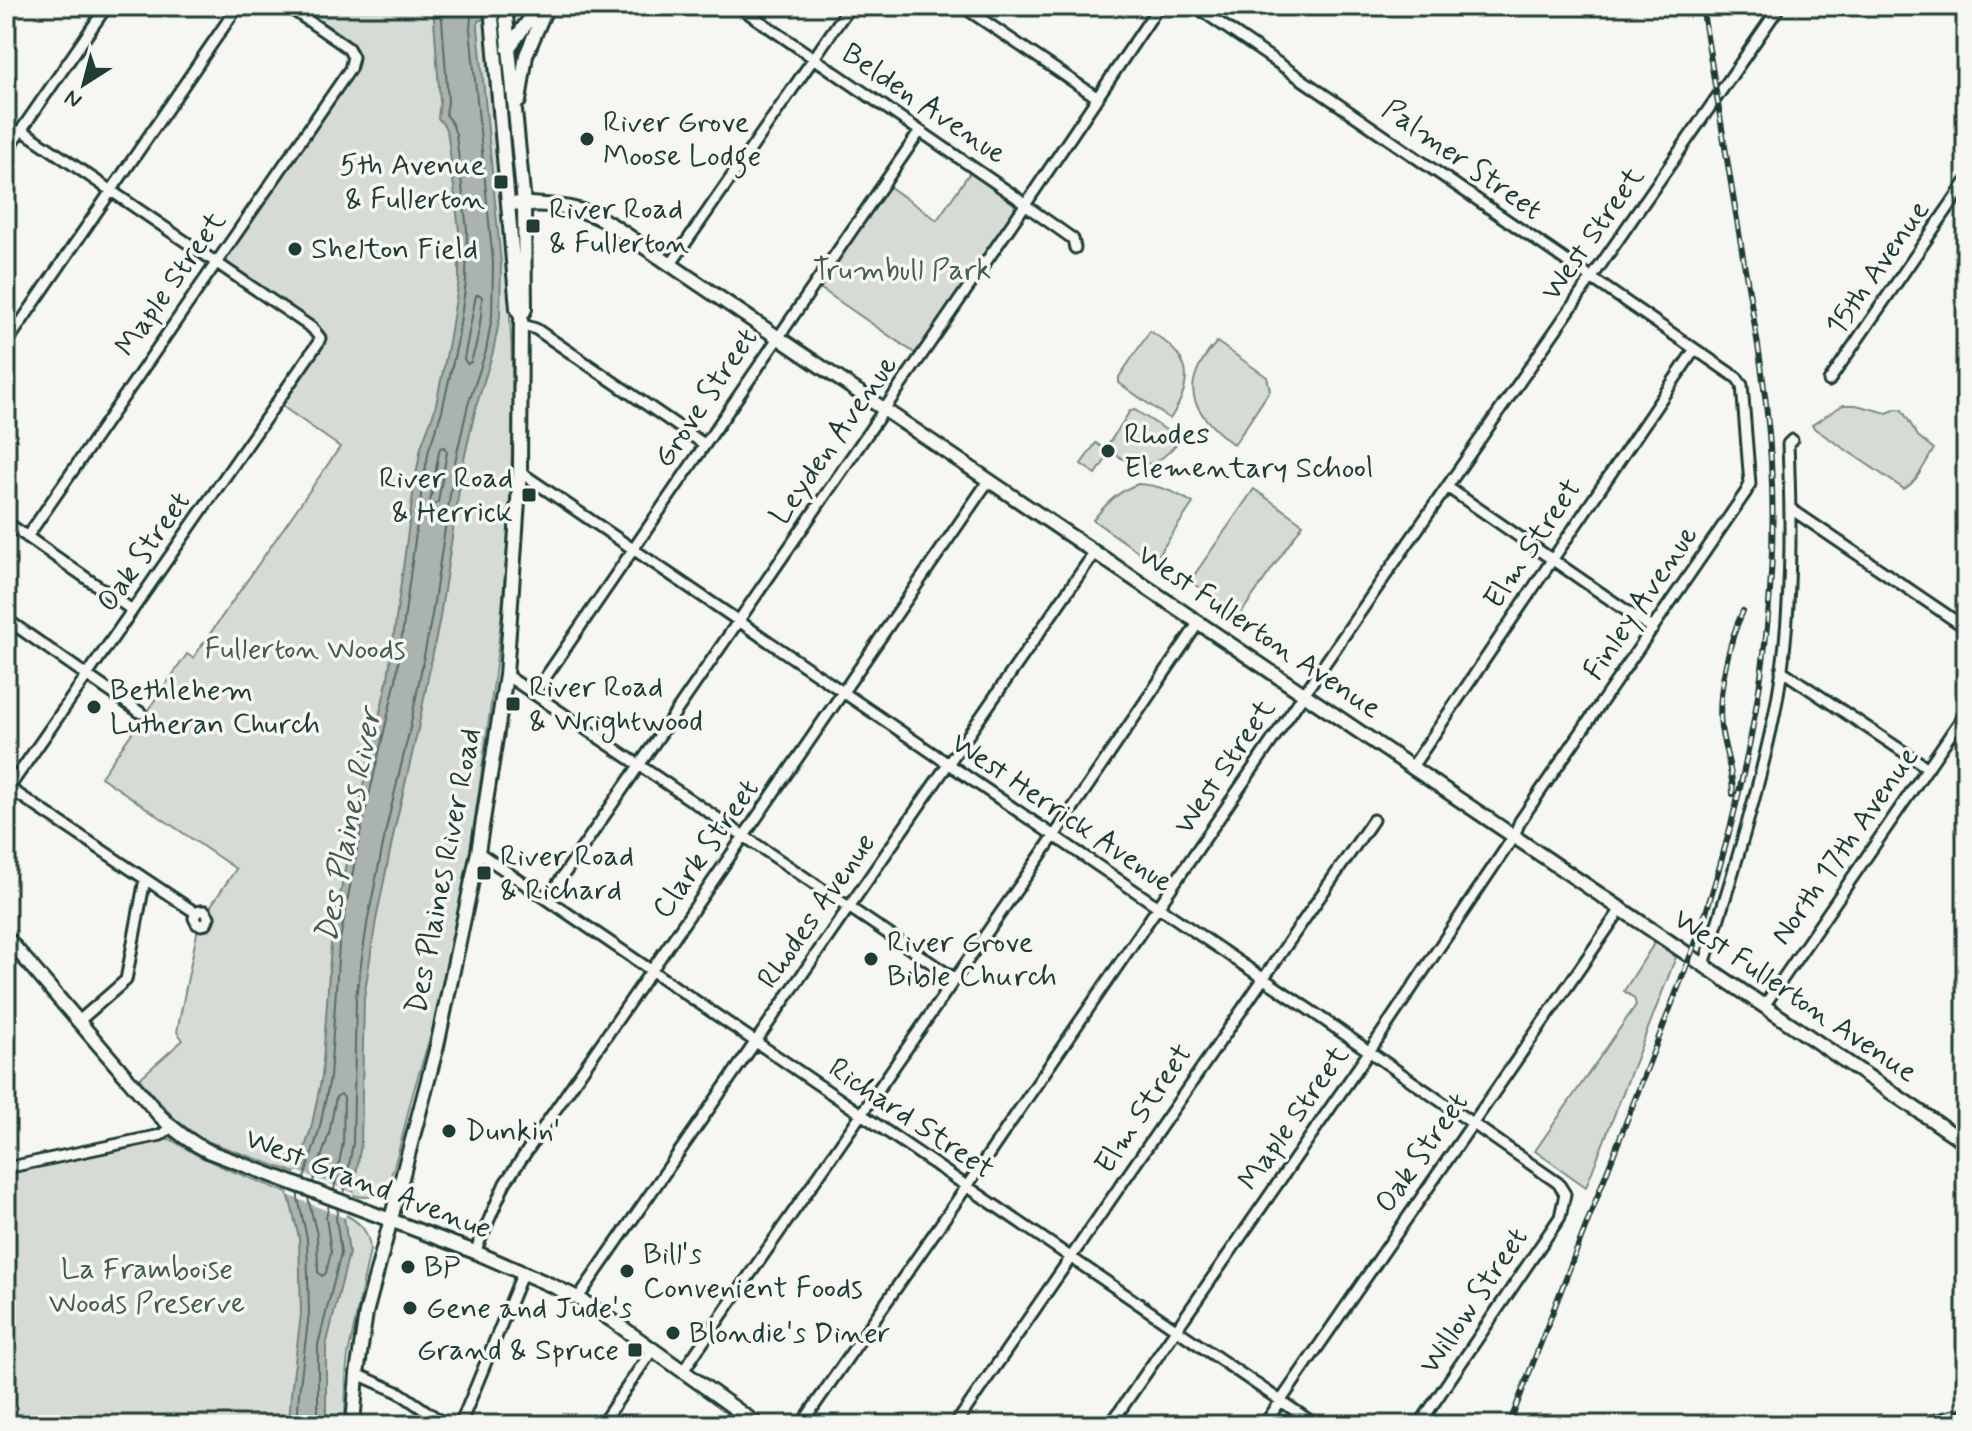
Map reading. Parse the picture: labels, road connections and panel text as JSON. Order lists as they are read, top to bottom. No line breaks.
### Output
{"streets":{"main road":["West Fullerton Avenue","Des Plaines River Road","West Grand Avenue"],"street":["Belden Avenue","Palmer Street","West Street","15th Avenue","Maple Street","Grove Street","Leyden Avenue","Elm Street","Oak Street","Finley Avenue","West Herrick Avenue","North 17th Avenue","Clark Street","Rhodes Avenue","Richard Street","Willow Street"]},"crossings":[["Belden Avenue","Grove Street"],["Belden Avenue","Leyden Avenue"],["Palmer Street","West Street"],["Palmer Street","Elm Street"],["Palmer Street","Finley Avenue"],["West Street","West Fullerton Avenue"],["West Street","West Herrick Avenue"],["West Street","Richard Street"],["Maple Street","Oak Street"],["Maple Street","Finley Avenue"],["Maple Street","West Fullerton Avenue"],["Maple Street","West Herrick Avenue"],["Maple Street","Richard Street"],["Grove Street","West Fullerton Avenue"],["Grove Street","West Herrick Avenue"],["Leyden Avenue","West Fullerton Avenue"],["Leyden Avenue","West Herrick Avenue"],["Leyden Avenue","Richard Street"],["Elm Street","West Fullerton Avenue"],["Elm Street","West Herrick Avenue"],["Elm Street","Richard Street"],["Oak Street","West Fullerton Avenue"],["Oak Street","West Herrick Avenue"],["Oak Street","Richard Street"],["Finley Avenue","West Fullerton Avenue"],["West Fullerton Avenue","North 17th Avenue"],["West Fullerton Avenue","Clark Street"],["West Fullerton Avenue","Des Plaines River Road"],["West Fullerton Avenue","Rhodes Avenue"],["West Herrick Avenue","Clark Street"],["West Herrick Avenue","Des Plaines River Road"],["West Herrick Avenue","Rhodes Avenue"],["West Herrick Avenue","Willow Street"],["Clark Street","Richard Street"],["Clark Street","West Grand Avenue"],["Des Plaines River Road","Richard Street"],["Des Plaines River Road","West Grand Avenue"],["Rhodes Avenue","Richard Street"],["Rhodes Avenue","West Grand Avenue"]],"water":["Des Plaines River"],"parks":["Trumbull Park","Fullerton Woods","La Framboise Woods Preserve"],"places":{"other":["River Grove Moose Lodge","Shelton Field","Rhodes Elementary School","Bethlehem Lutheran Church","River Grove Bible Church","Dunkin'","BP","Bill's Convenient Foods","Gene and Jude's","Blondie's Diner"],"transit":["5th Avenue & Fullerton","River Road & Fullerton","River Road & Herrick","River Road & Wrightwood","River Road & Richard","Grand & Spruce"]},"north":"bottom left"}
